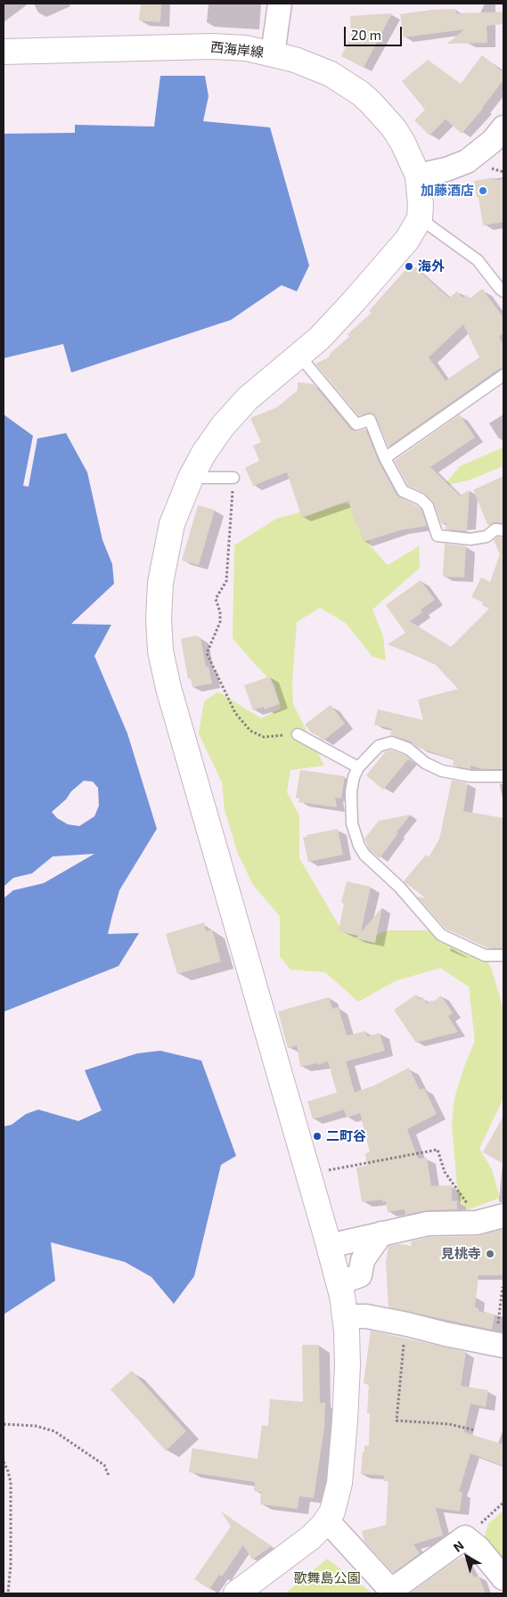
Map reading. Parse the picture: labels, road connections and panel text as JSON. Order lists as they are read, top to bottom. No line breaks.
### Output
{"streets":{"street":["西海岸線"]},"parks":["歌舞島公園"],"places":["加藤酒店","海外","二町谷","見桃寺"],"scale_bar":"20 m","north":"top left"}
